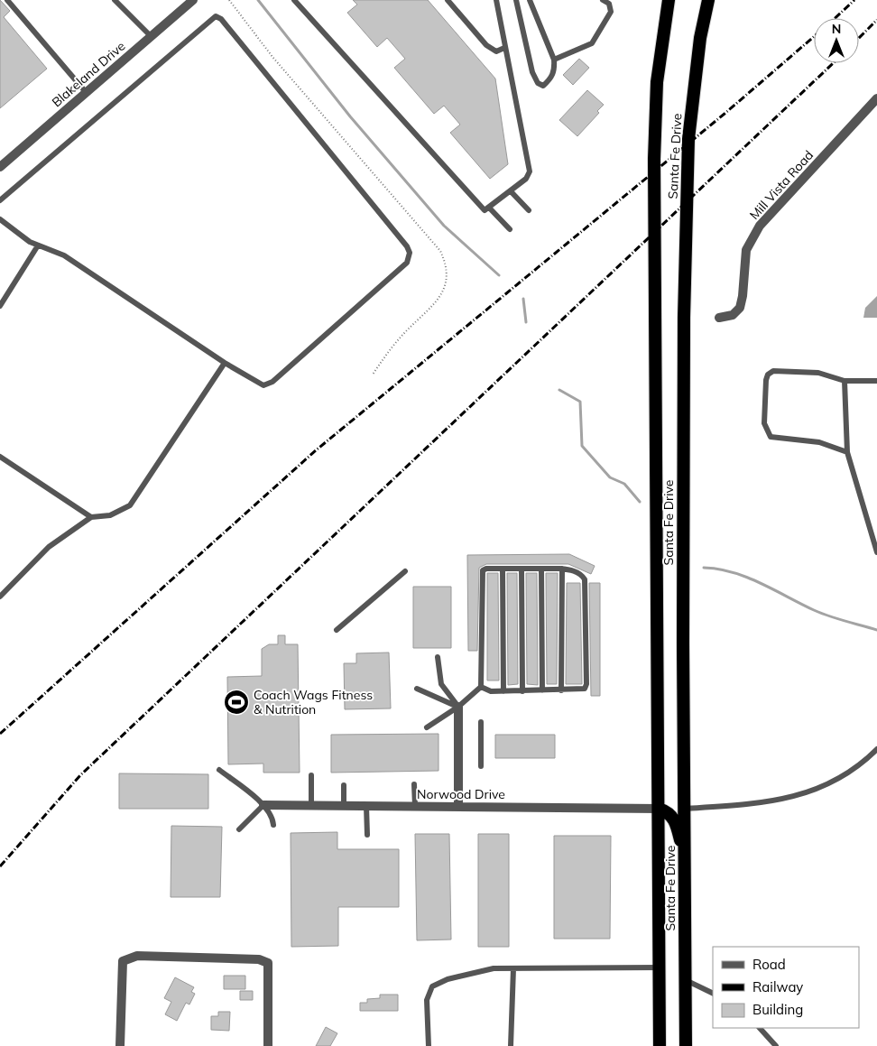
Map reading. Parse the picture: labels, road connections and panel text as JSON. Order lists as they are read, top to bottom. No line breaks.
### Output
{"streets":{"highway":["Santa Fe Drive"],"street":["Blakeland Drive","Mill Vista Road","Norwood Drive"]},"crossings":[["Santa Fe Drive","Norwood Drive"]],"places":{"sports":["Coach Wags Fitness & Nutrition"]},"legend":["Road","Railway","Building"],"north":"top"}
